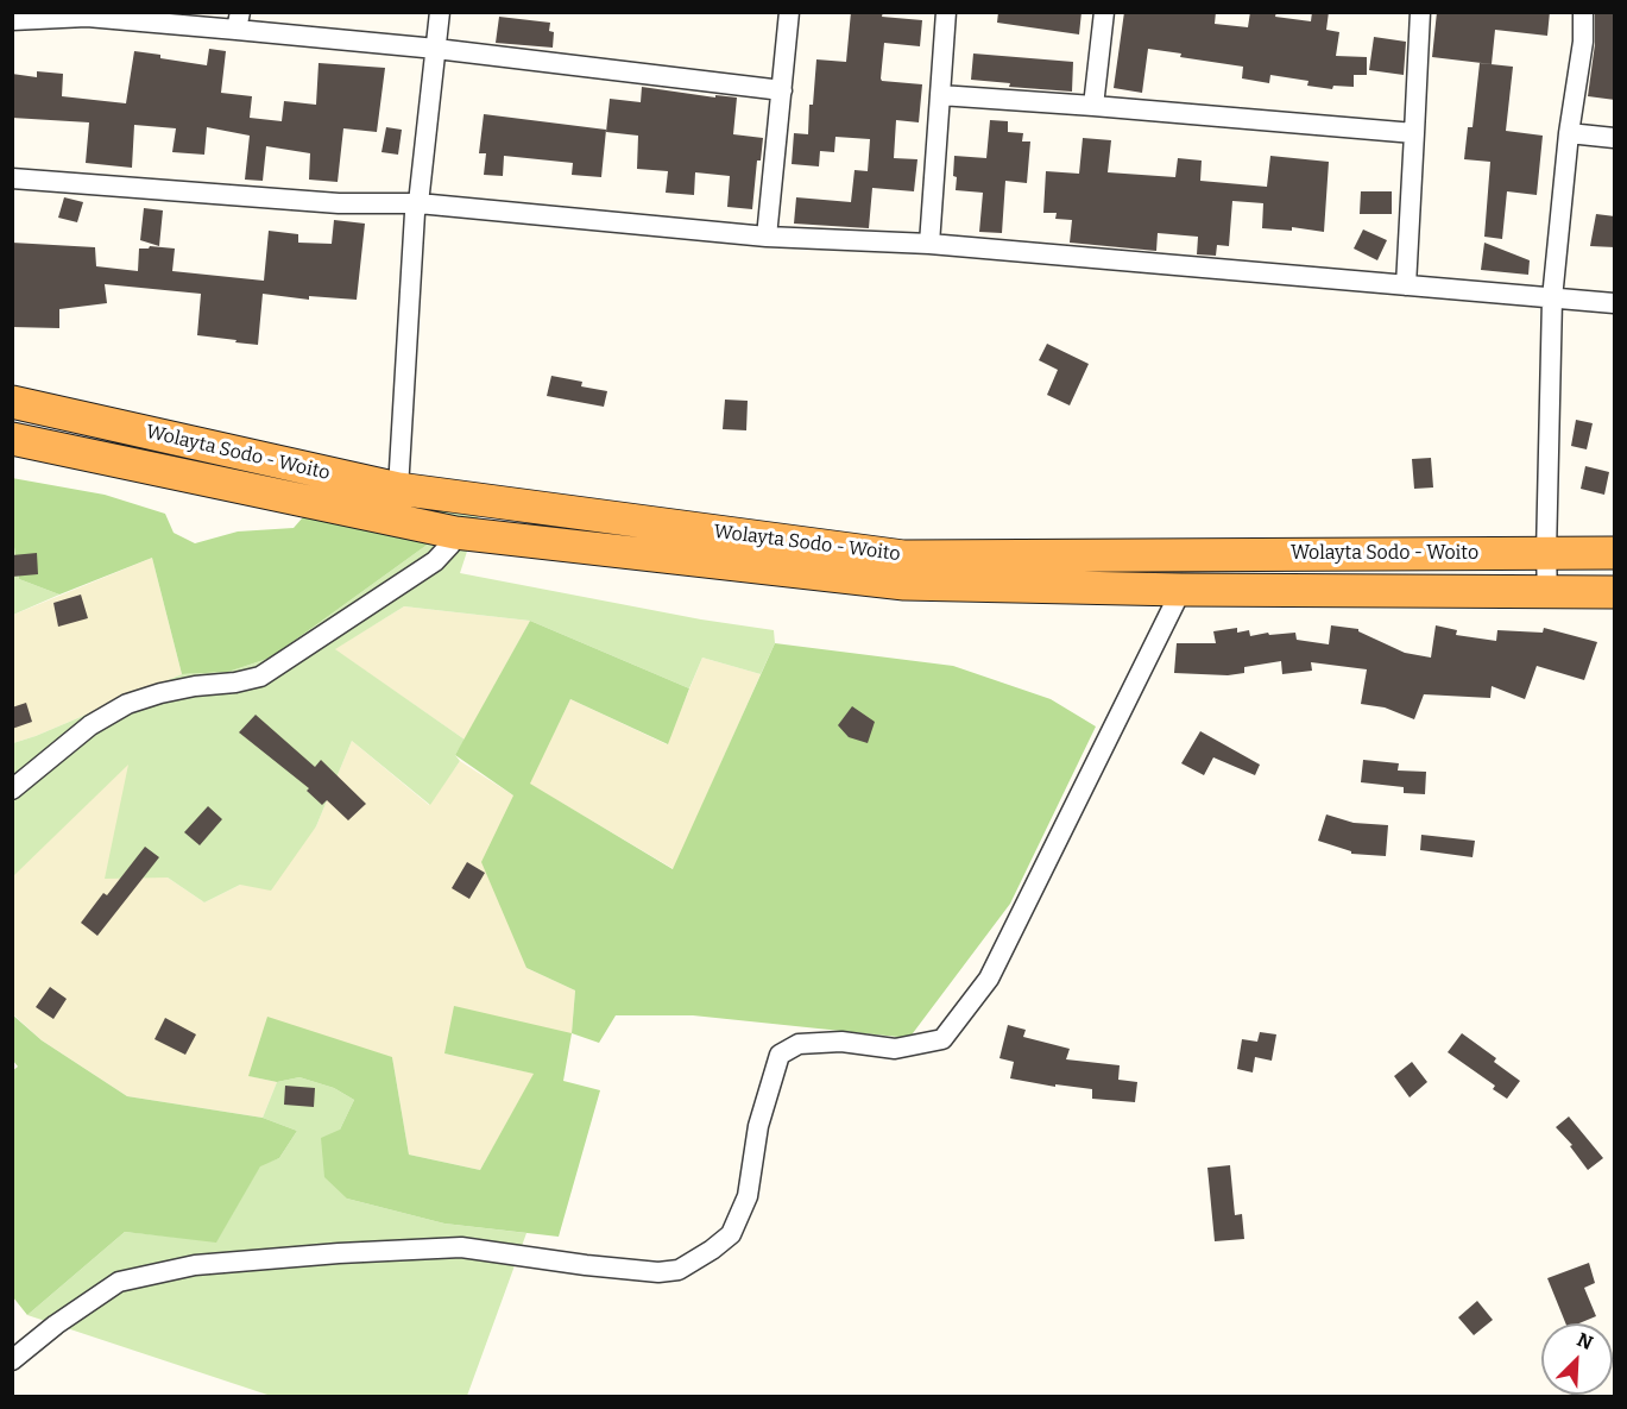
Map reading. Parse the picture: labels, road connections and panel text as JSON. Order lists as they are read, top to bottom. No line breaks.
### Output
{"streets":{"highway":["Wolayta Sodo - Woito"]},"north":"top right"}
